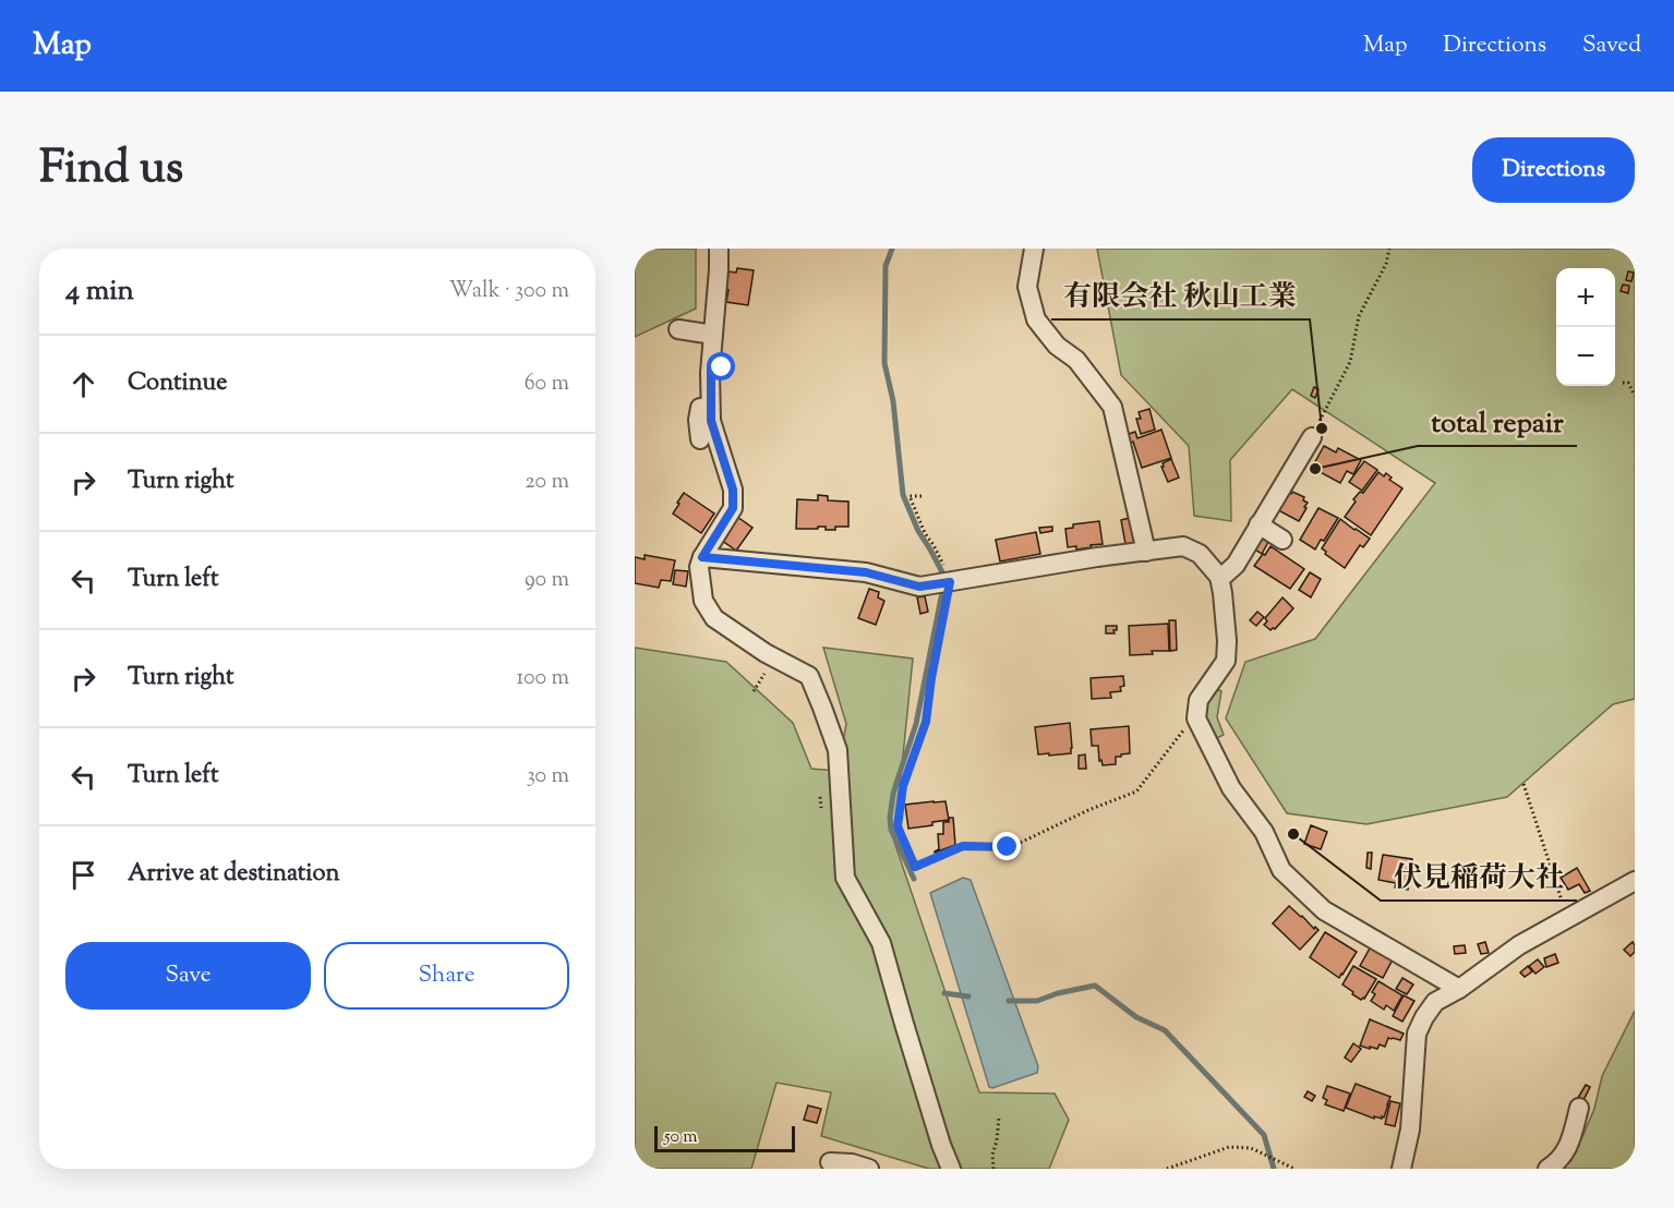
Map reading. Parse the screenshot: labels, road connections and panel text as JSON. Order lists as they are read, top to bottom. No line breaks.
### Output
{"places":["有限会社 秋山工業","total repair","伏見稲荷大社"],"scale_bar":"50 m","page":{"header":"Map","nav":["Map","Directions","Saved"],"title":"Find us","buttons":["Directions",["Save","Share"]],"heading":["4 min","Walk · 300 m"],"map_buttons":["+","−"],"list":[["Continue","60 m"],["Turn right","20 m"],["Turn left","90 m"],["Turn right","100 m"],["Turn left","30 m"],"Arrive at destination"],"scale":"50 m"}}
